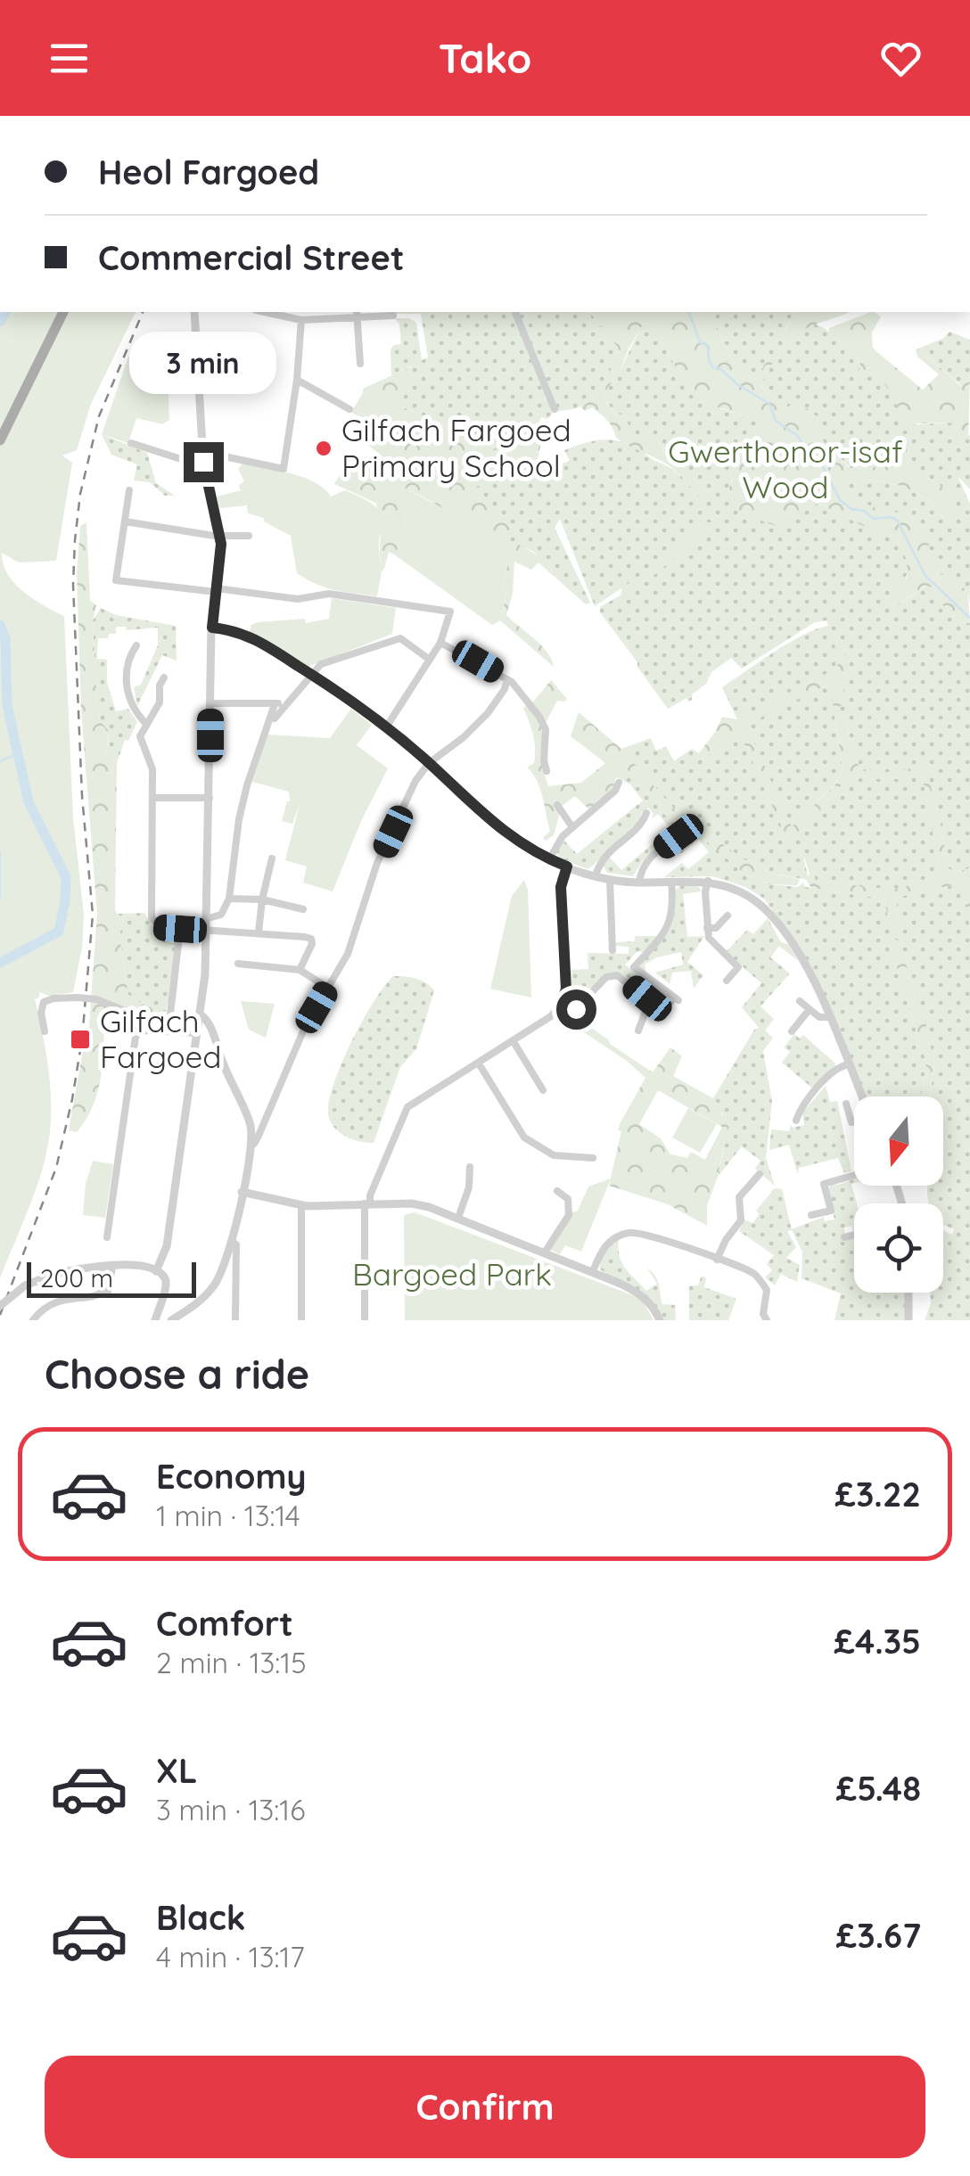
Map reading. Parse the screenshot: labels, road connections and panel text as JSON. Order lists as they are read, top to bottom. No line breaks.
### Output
{"parks":["Gwerthonor-isaf Wood","Bargoed Park"],"places":{"other":["Gilfach Fargoed Primary School"],"transit":["Gilfach Fargoed"]},"scale_bar":"200 m","north":"bottom","page":{"header":"Tako","banner":["Heol Fargoed","Commercial Street"],"bubble":"3 min","scale":"200 m","heading":"Choose a ride","list":[{"name":"Economy","note":"1 min · 13:14","value":"£3.22"},{"name":"Comfort","note":"2 min · 13:15","value":"£4.35"},{"name":"XL","note":"3 min · 13:16","value":"£5.48"},{"name":"Black","note":"4 min · 13:17","value":"£3.67"}],"buttons":"Confirm"}}
